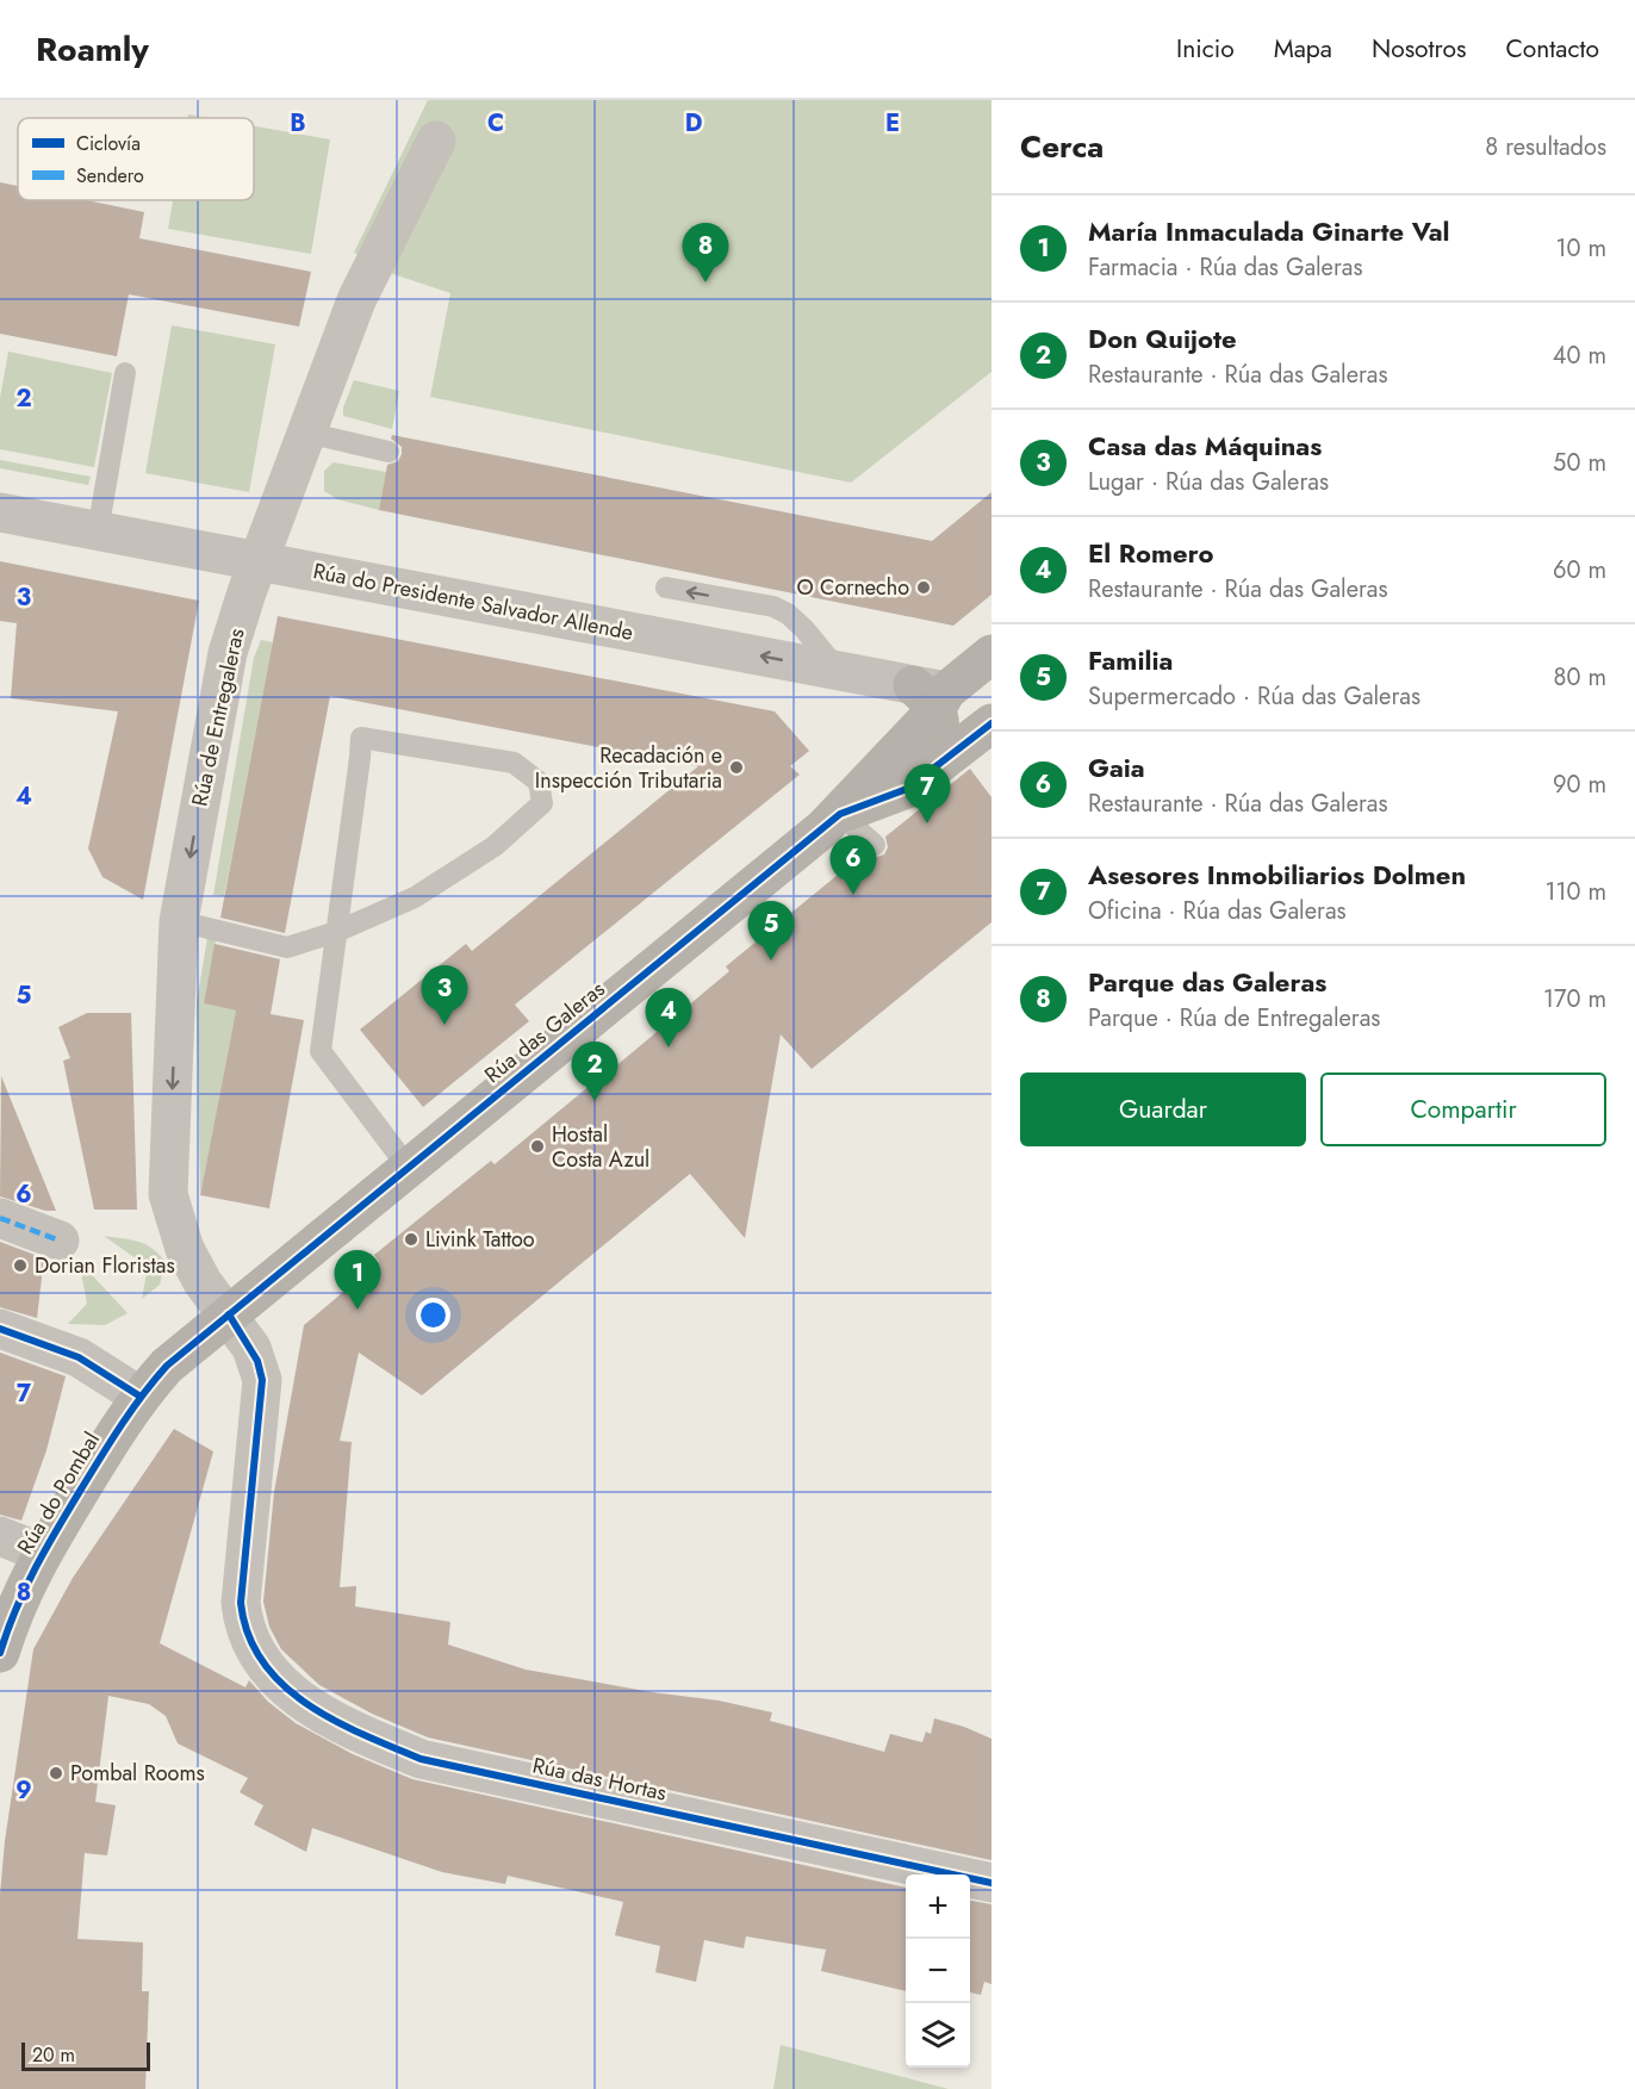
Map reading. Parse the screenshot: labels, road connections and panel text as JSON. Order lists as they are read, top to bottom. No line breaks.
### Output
{"streets":{"main road":["Rúa das Galeras","Rúa do Pombal"],"street":["Rúa do Presidente Salvador Allende","Rúa de Entregaleras","Rúa das Hortas"]},"crossings":[["Rúa do Presidente Salvador Allende","Rúa de Entregaleras"],["Rúa do Presidente Salvador Allende","Rúa das Galeras"],["Rúa de Entregaleras","Rúa das Galeras"],["Rúa de Entregaleras","Rúa das Hortas"],["Rúa das Galeras","Rúa do Pombal"]],"one_way":["Rúa do Presidente Salvador Allende","Rúa de Entregaleras"],"places":["O Cornecho","Recadación e Inspección Tributaria","Hostal Costa Azul","Livink Tattoo","Dorian Floristas","Pombal Rooms"],"legend":["Ciclovía","Sendero"],"scale_bar":"20 m","page":{"header":"Roamly","nav":["Inicio","Mapa","Nosotros","Contacto"],"heading":["Cerca","8 resultados"],"list":[{"mark":"1","name":"María Inmaculada Ginarte Val","note":"Farmacia · Rúa das Galeras","value":"10 m"},{"mark":"2","name":"Don Quijote","note":"Restaurante · Rúa das Galeras","value":"40 m"},{"mark":"3","name":"Casa das Máquinas","note":"Lugar · Rúa das Galeras","value":"50 m"},{"mark":"4","name":"El Romero","note":"Restaurante · Rúa das Galeras","value":"60 m"},{"mark":"5","name":"Familia","note":"Supermercado · Rúa das Galeras","value":"80 m"},{"mark":"6","name":"Gaia","note":"Restaurante · Rúa das Galeras","value":"90 m"},{"mark":"7","name":"Asesores Inmobiliarios Dolmen","note":"Oficina · Rúa das Galeras","value":"110 m"},{"mark":"8","name":"Parque das Galeras","note":"Parque · Rúa de Entregaleras","value":"170 m"}],"pins":["8","7","6","5","3","4","2","1"],"buttons":["Guardar","Compartir"],"map_buttons":["+","−"],"scale":"20 m"},"grid":{"columns":["B","C","D","E"],"rows":["2","3","4","5","6","7","8","9"]}}
